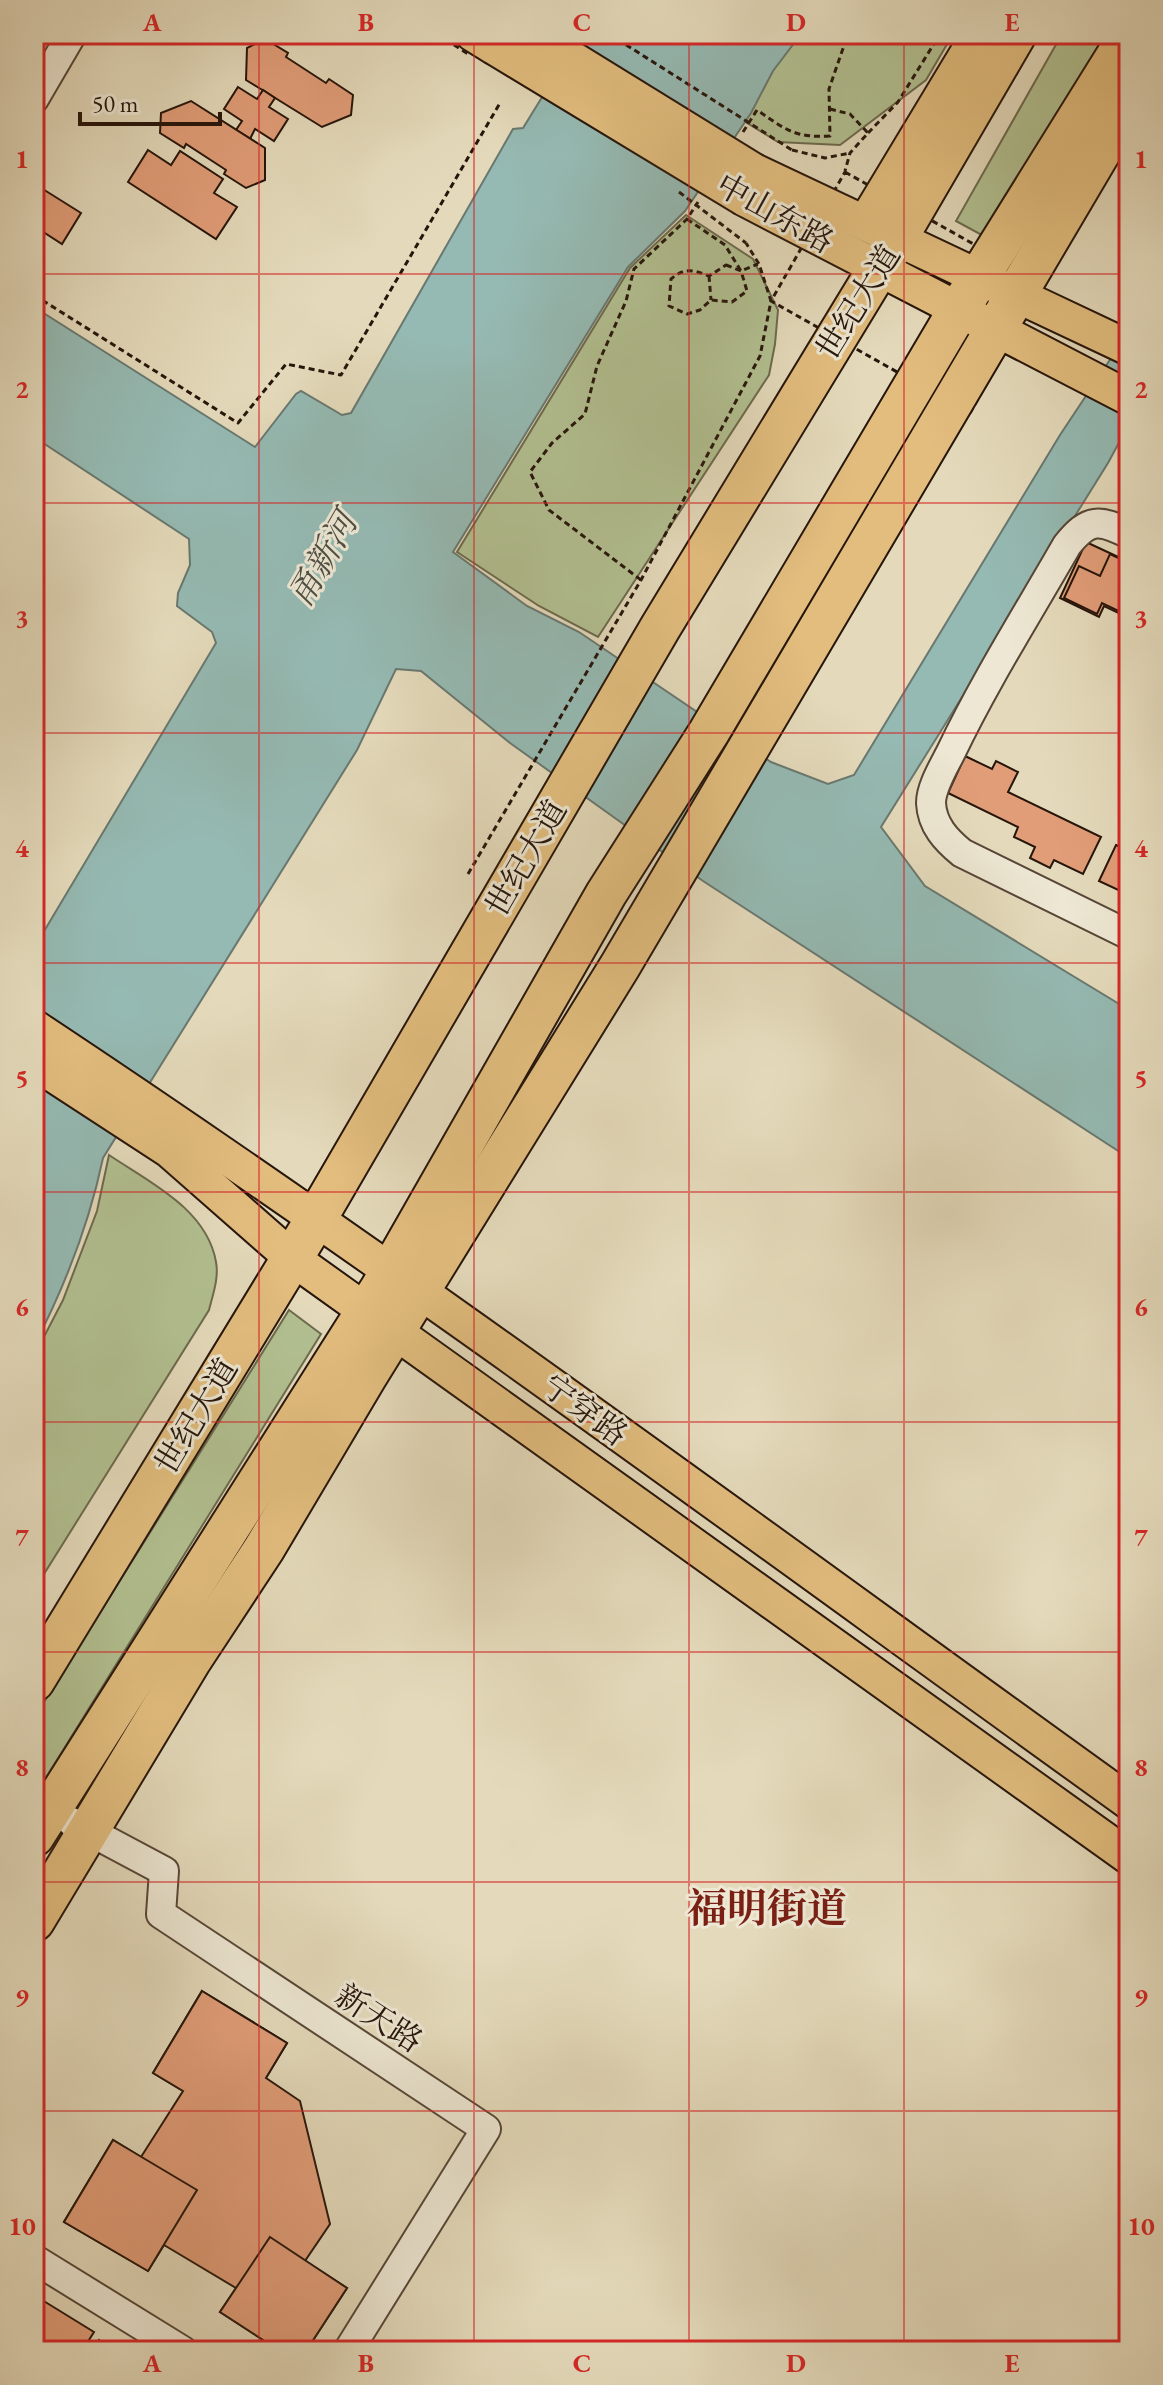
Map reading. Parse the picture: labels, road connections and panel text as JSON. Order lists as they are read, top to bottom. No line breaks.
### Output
{"streets":{"highway":["世纪大道"],"main road":["中山东路","宁穿路"],"street":["新天路"]},"crossings":[["中山东路","世纪大道"],["世纪大道","宁穿路"]],"districts":["福明街道"],"water":["甬新河"],"scale_bar":"50 m","grid":{"columns":["A","B","C","D","E"],"rows":["1","2","3","4","5","6","7","8","9","10"]}}
